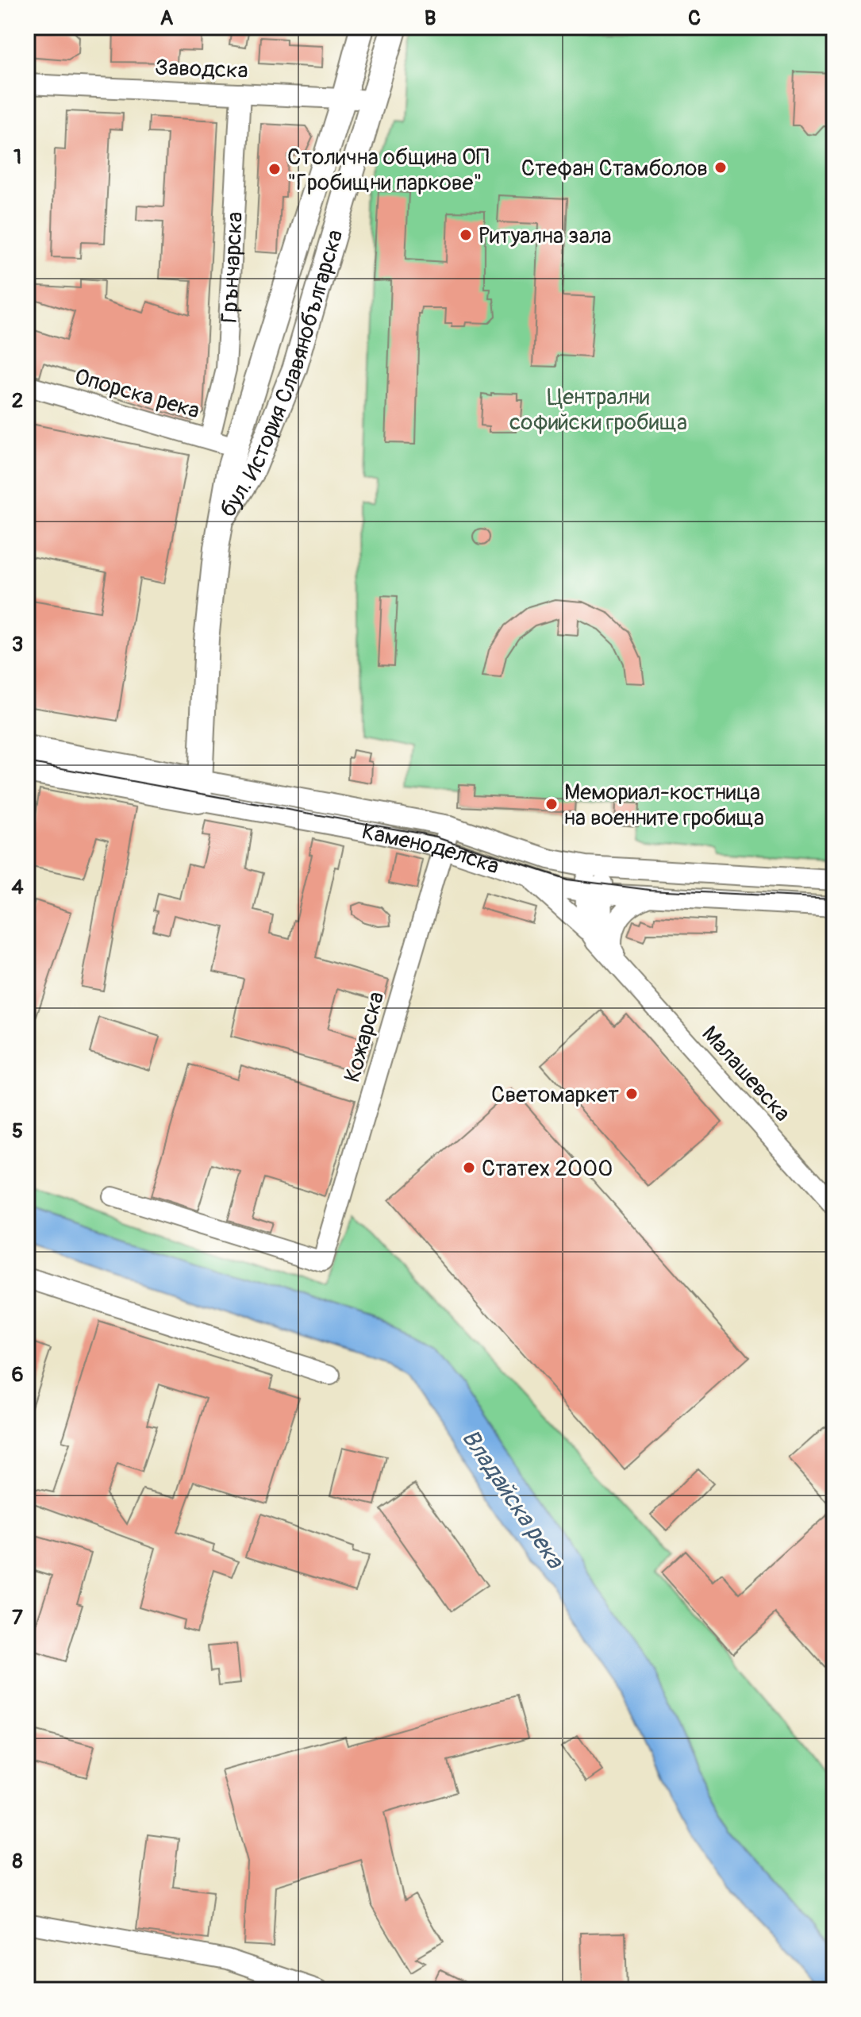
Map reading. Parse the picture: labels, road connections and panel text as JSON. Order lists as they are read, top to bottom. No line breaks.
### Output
{"streets":{"main road":["бул. История Славянобългарска","Каменоделска"],"street":["Заводска","Грънчарска","Опорска река","Кожарска","Малашевска"]},"crossings":[["Заводска","Грънчарска"],["Заводска","бул. История Славянобългарска"],["Грънчарска","Опорска река"],["бул. История Славянобългарска","Опорска река"],["Каменоделска","Кожарска"],["Каменоделска","Малашевска"]],"water":["Владайска река"],"parks":["Централни софийски гробища"],"places":["Стефан Стамболов","Столична община ОП \"Гробищни паркове\"","Ритуална зала","Мемориал-костница на военните гробища","Светомаркет","Статех 2000"],"grid":{"columns":["A","B","C"],"rows":["1","2","3","4","5","6","7","8"]}}
